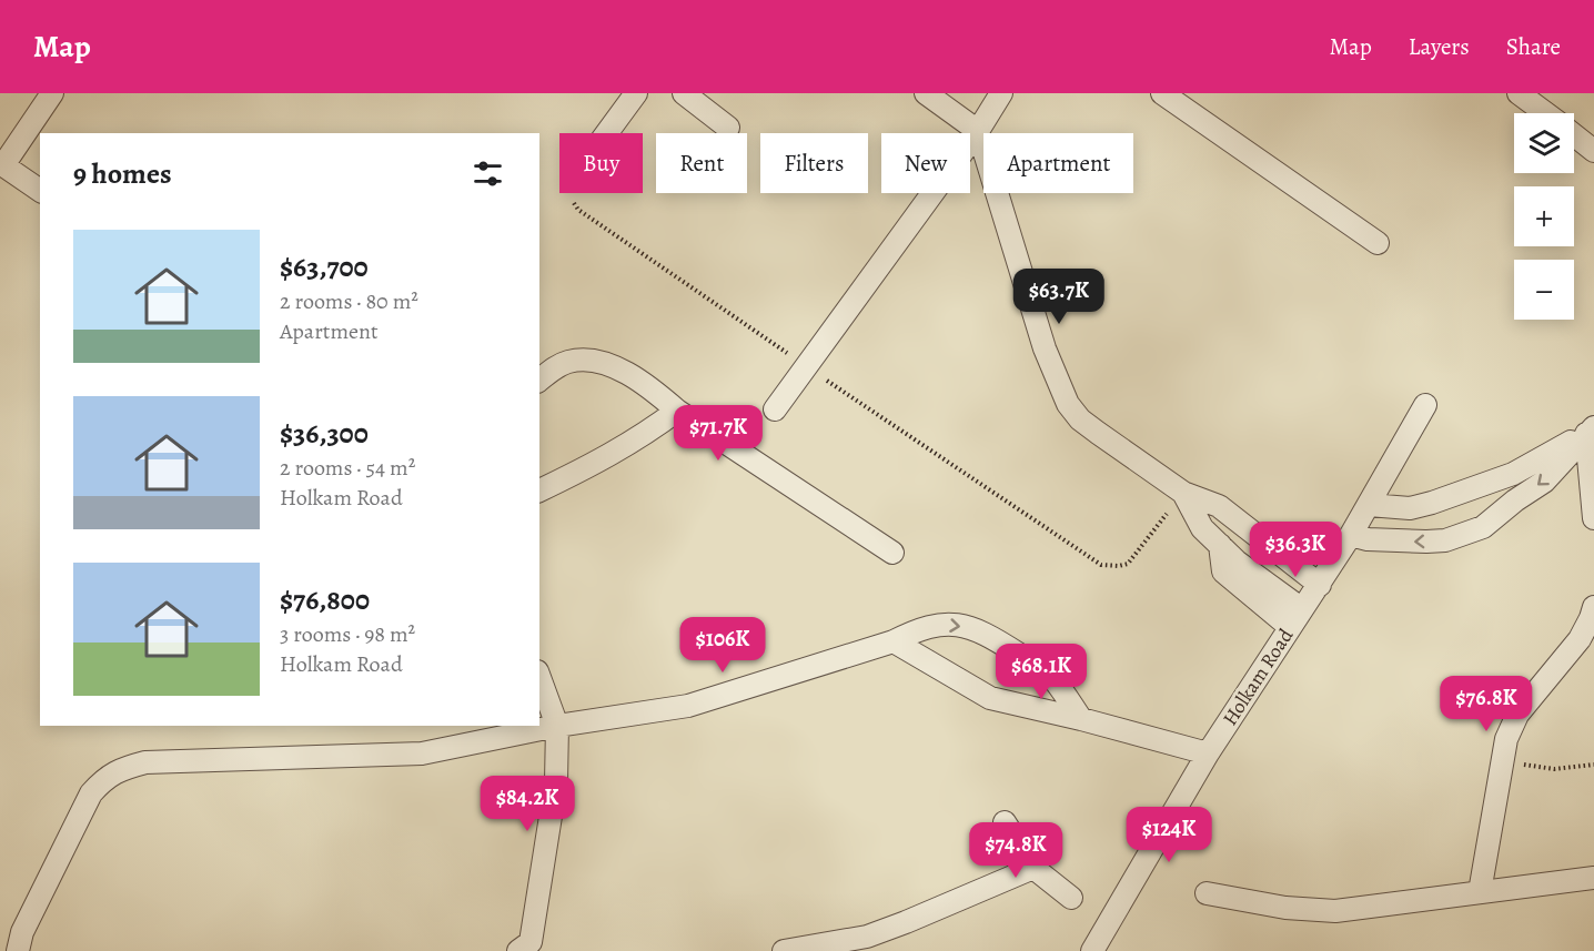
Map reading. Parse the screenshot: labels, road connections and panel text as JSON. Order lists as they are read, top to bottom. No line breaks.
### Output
{"streets":{"street":["Holkam Road"]},"page":{"header":"Map","nav":["Map","Layers","Share"],"map_buttons":["+","−"],"chip":["Buy","Rent","Filters","New","Apartment"],"heading":"9 homes","list":[{"name":"$63,700","note":"2 rooms · 80 m² · Apartment"},{"name":"$36,300","note":"2 rooms · 54 m² · Holkam Road"},{"name":"$76,800","note":"3 rooms · 98 m² · Holkam Road"}],"price":["$63.7K","$71.7K","$36.3K","$106K","$68.1K","$76.8K","$84.2K","$124K","$74.8K"]}}
